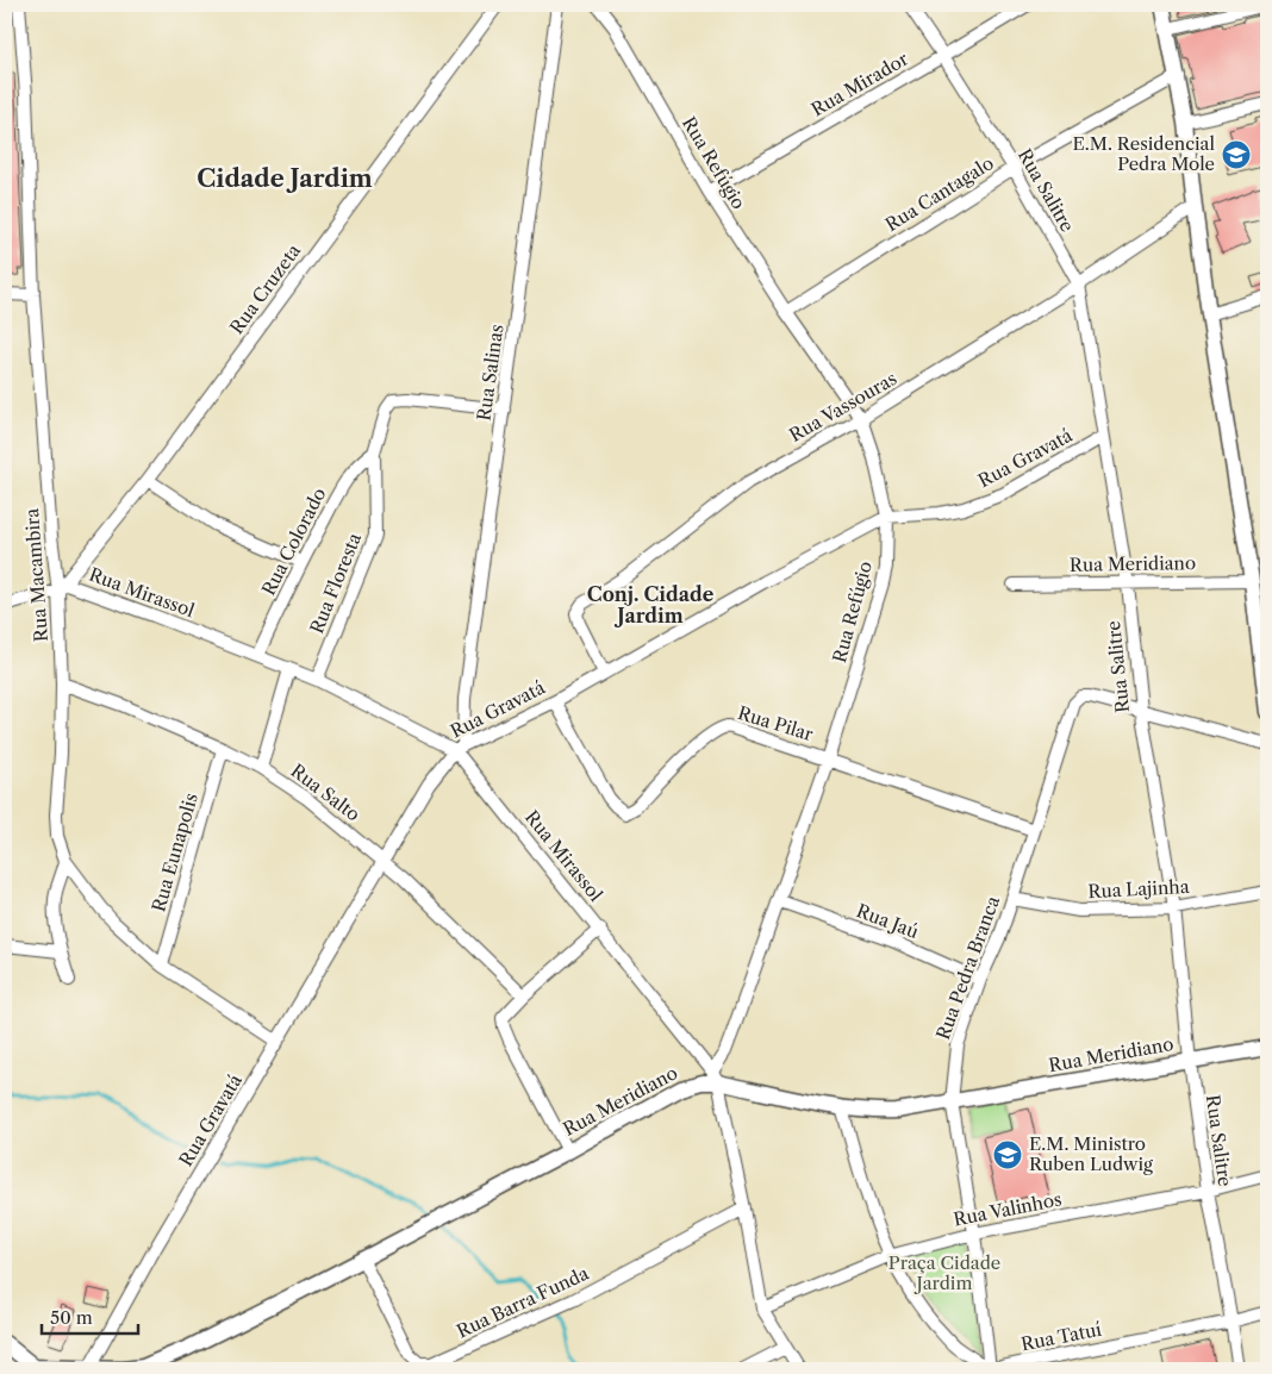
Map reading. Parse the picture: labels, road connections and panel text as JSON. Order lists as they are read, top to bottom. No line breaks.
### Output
{"streets":{"street":["Rua Mirador","Rua Refúgio","Rua Salitre","Rua Cantagalo","Rua Cruzeta","Rua Salinas","Rua Vassouras","Rua Gravatá","Rua Colorado","Rua Meridiano","Rua Macambira","Rua Floresta","Rua Mirassol","Rua Pilar","Rua Salto","Rua Eunapolis","Rua Lajinha","Rua Jaú","Rua Pedra Branca","Rua Valinhos","Rua Barra Funda","Rua Tatuí"]},"crossings":[["Rua Mirador","Rua Refúgio"],["Rua Mirador","Rua Salitre"],["Rua Refúgio","Rua Cantagalo"],["Rua Refúgio","Rua Vassouras"],["Rua Refúgio","Rua Gravatá"],["Rua Refúgio","Rua Meridiano"],["Rua Refúgio","Rua Mirassol"],["Rua Refúgio","Rua Pilar"],["Rua Refúgio","Rua Jaú"],["Rua Salitre","Rua Cantagalo"],["Rua Salitre","Rua Vassouras"],["Rua Salitre","Rua Gravatá"],["Rua Salitre","Rua Meridiano"],["Rua Salitre","Rua Lajinha"],["Rua Salitre","Rua Pedra Branca"],["Rua Salitre","Rua Valinhos"],["Rua Salitre","Rua Tatuí"],["Rua Cruzeta","Rua Macambira"],["Rua Cruzeta","Rua Mirassol"],["Rua Salinas","Rua Gravatá"],["Rua Salinas","Rua Floresta"],["Rua Salinas","Rua Mirassol"],["Rua Vassouras","Rua Gravatá"],["Rua Gravatá","Rua Meridiano"],["Rua Gravatá","Rua Macambira"],["Rua Gravatá","Rua Mirassol"],["Rua Gravatá","Rua Pilar"],["Rua Gravatá","Rua Salto"],["Rua Colorado","Rua Floresta"],["Rua Colorado","Rua Mirassol"],["Rua Meridiano","Rua Mirassol"],["Rua Meridiano","Rua Pedra Branca"],["Rua Meridiano","Rua Barra Funda"],["Rua Macambira","Rua Mirassol"],["Rua Macambira","Rua Salto"],["Rua Macambira","Rua Eunapolis"],["Rua Floresta","Rua Mirassol"],["Rua Mirassol","Rua Valinhos"],["Rua Mirassol","Rua Barra Funda"],["Rua Pilar","Rua Pedra Branca"],["Rua Salto","Rua Eunapolis"],["Rua Lajinha","Rua Pedra Branca"],["Rua Jaú","Rua Pedra Branca"],["Rua Pedra Branca","Rua Valinhos"],["Rua Pedra Branca","Rua Tatuí"]],"districts":["Cidade Jardim","Conj. Cidade Jardim"],"parks":["Praça Cidade Jardim"],"places":{"school or university":["E.M. Residencial Pedra Mole","E.M. Ministro Ruben Ludwig"]},"scale_bar":"50 m"}
